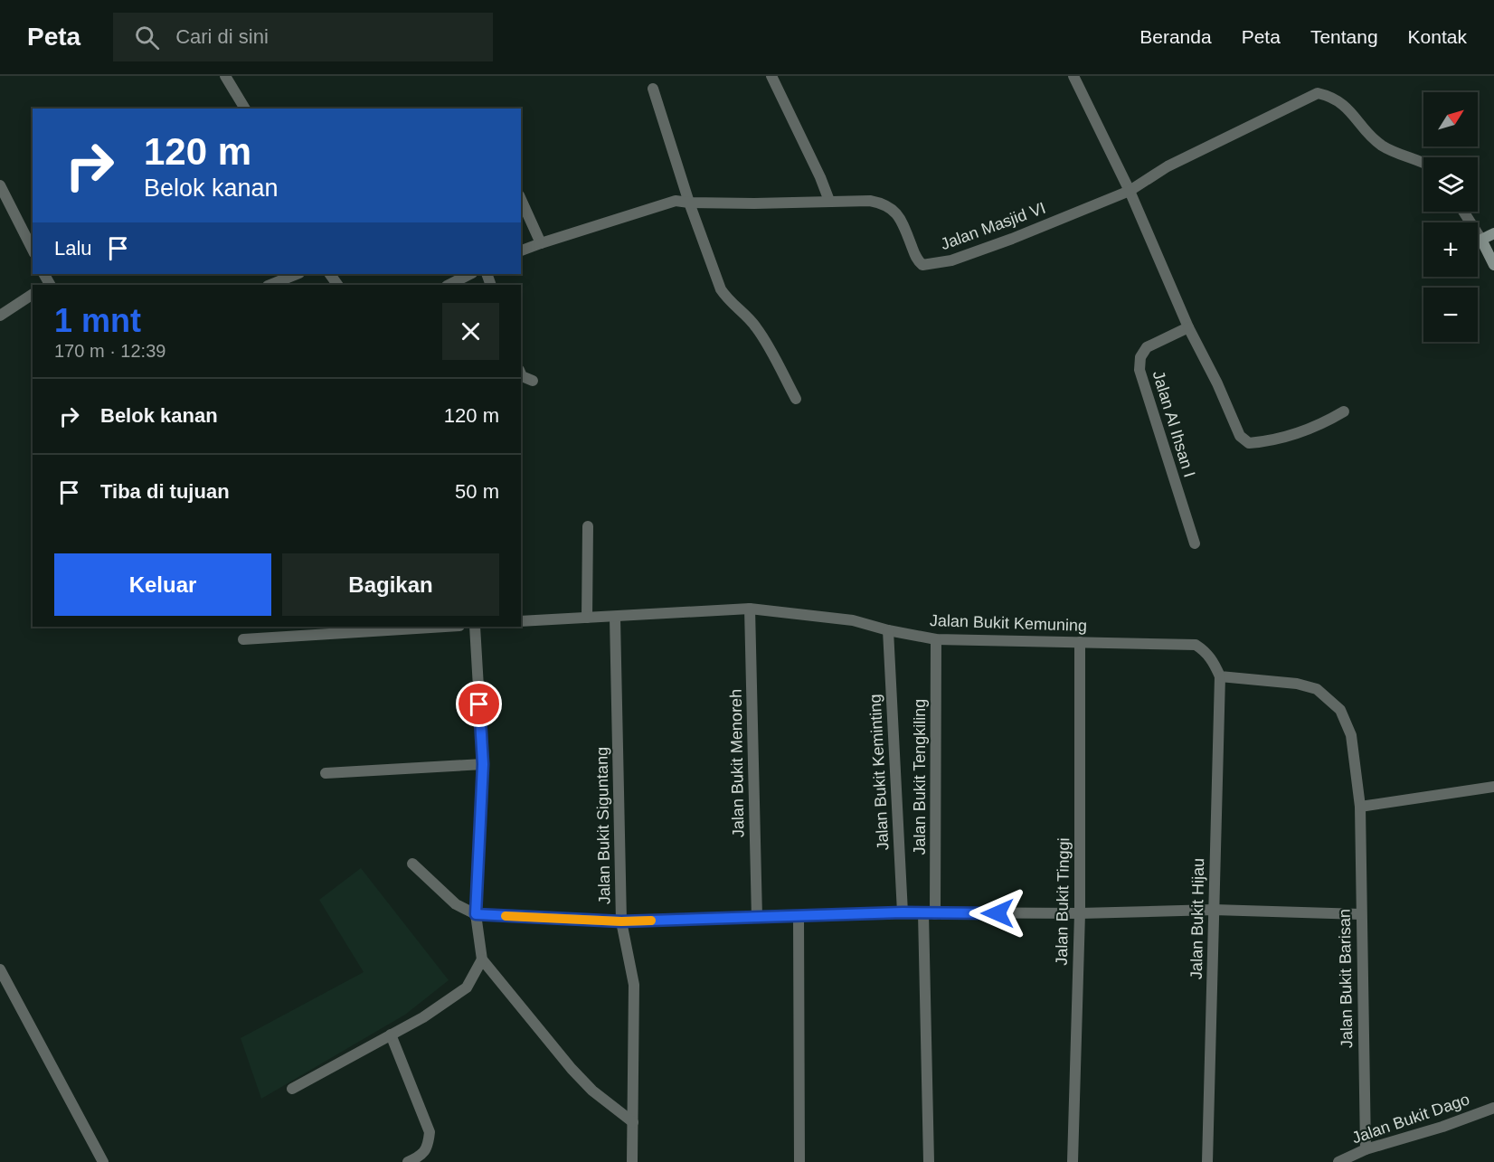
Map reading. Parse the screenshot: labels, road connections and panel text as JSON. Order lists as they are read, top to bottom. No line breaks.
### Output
{"streets":{"street":["Jalan Masjid VI","Jalan Al Ihsan I","Jalan Bukit Kemuning","Jalan Bukit Menoreh","Jalan Bukit Keminting","Jalan Bukit Tengkiling","Jalan Bukit Siguntang","Jalan Bukit Tinggi","Jalan Bukit Hijau","Jalan Bukit Barisan","Jalan Bukit Dago"]},"crossings":[["Jalan Bukit Kemuning","Jalan Bukit Menoreh"],["Jalan Bukit Kemuning","Jalan Bukit Keminting"],["Jalan Bukit Kemuning","Jalan Bukit Tengkiling"],["Jalan Bukit Kemuning","Jalan Bukit Siguntang"],["Jalan Bukit Kemuning","Jalan Bukit Tinggi"],["Jalan Bukit Kemuning","Jalan Bukit Hijau"],["Jalan Bukit Barisan","Jalan Bukit Dago"]],"north":"top right","page":{"header":"Peta","search":"Cari di sini","nav":["Beranda","Peta","Tentang","Kontak"],"map_buttons":["+","−"],"turn":["120 m","Belok kanan"],"then":"Lalu","heading":["1 mnt","170 m · 12:39"],"list":[{"name":"Belok kanan","value":"120 m"},{"name":"Tiba di tujuan","value":"50 m"}],"buttons":["Keluar","Bagikan"]}}
